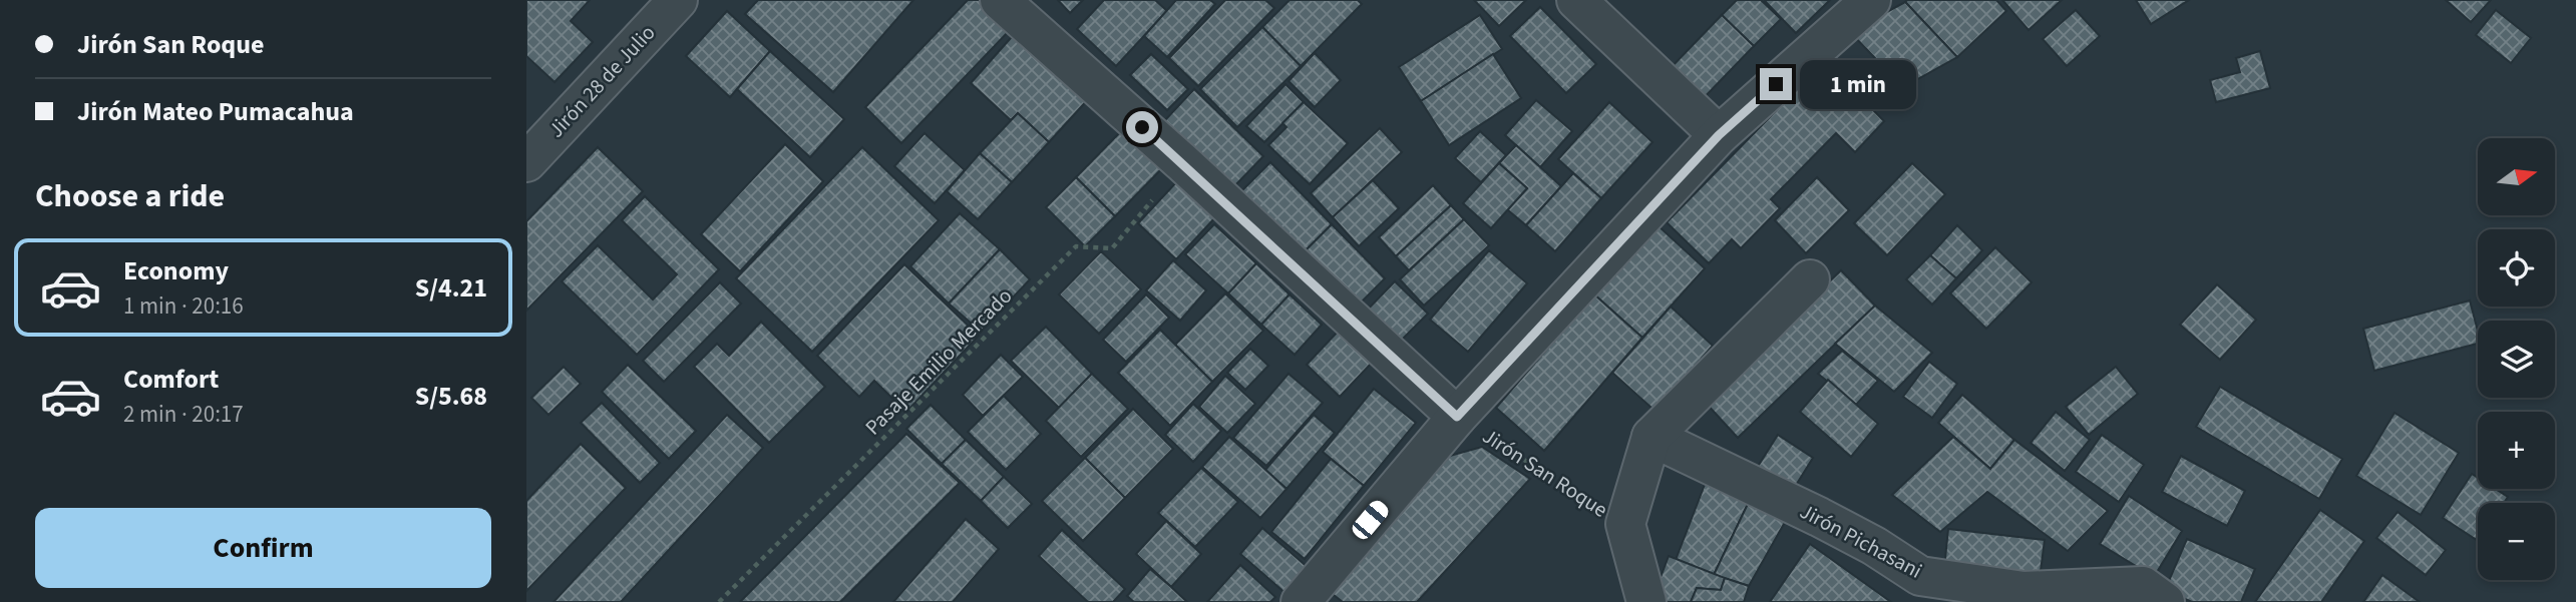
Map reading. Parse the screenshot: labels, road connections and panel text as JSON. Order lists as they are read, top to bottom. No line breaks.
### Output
{"streets":{"street":["Jirón 28 de Julio","Jirón San Roque","Jirón Pichasani"],"path":["Pasaje Emilio Mercado"]},"north":"right","page":{"banner":["Jirón San Roque","Jirón Mateo Pumacahua"],"bubble":"1 min","map_buttons":["+","−"],"heading":"Choose a ride","list":[{"name":"Economy","note":"1 min · 20:16","value":"S/4.21"},{"name":"Comfort","note":"2 min · 20:17","value":"S/5.68"}],"buttons":"Confirm"}}
